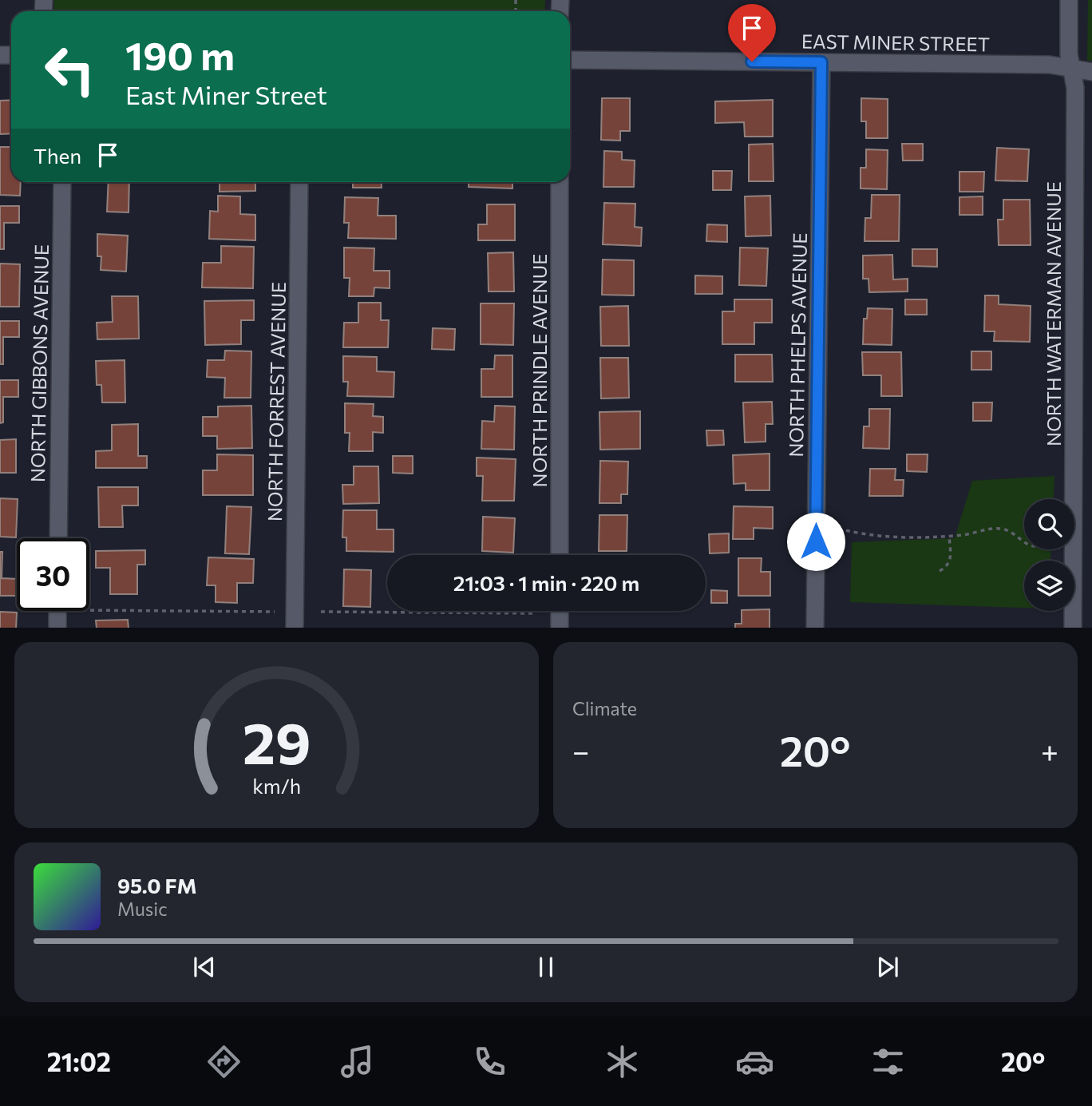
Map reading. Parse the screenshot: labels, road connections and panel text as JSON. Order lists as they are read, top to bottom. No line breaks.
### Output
{"streets":{"street":["EAST MINER STREET","NORTH WATERMAN AVENUE","NORTH PHELPS AVENUE","NORTH GIBBONS AVENUE","NORTH PRINDLE AVENUE","NORTH FORREST AVENUE"]},"crossings":[["EAST MINER STREET","NORTH WATERMAN AVENUE"],["EAST MINER STREET","NORTH PHELPS AVENUE"]],"page":{"turn":["190 m","East Miner Street"],"then":"Then","limit":"30","trip":"21:03 · 1 min · 220 m","tile":"Climate","heat":["−","20°","+"],"song":["95.0 FM","Music"],"tabs":["21:02","20°"],"gauge":["29","km/h"]}}
